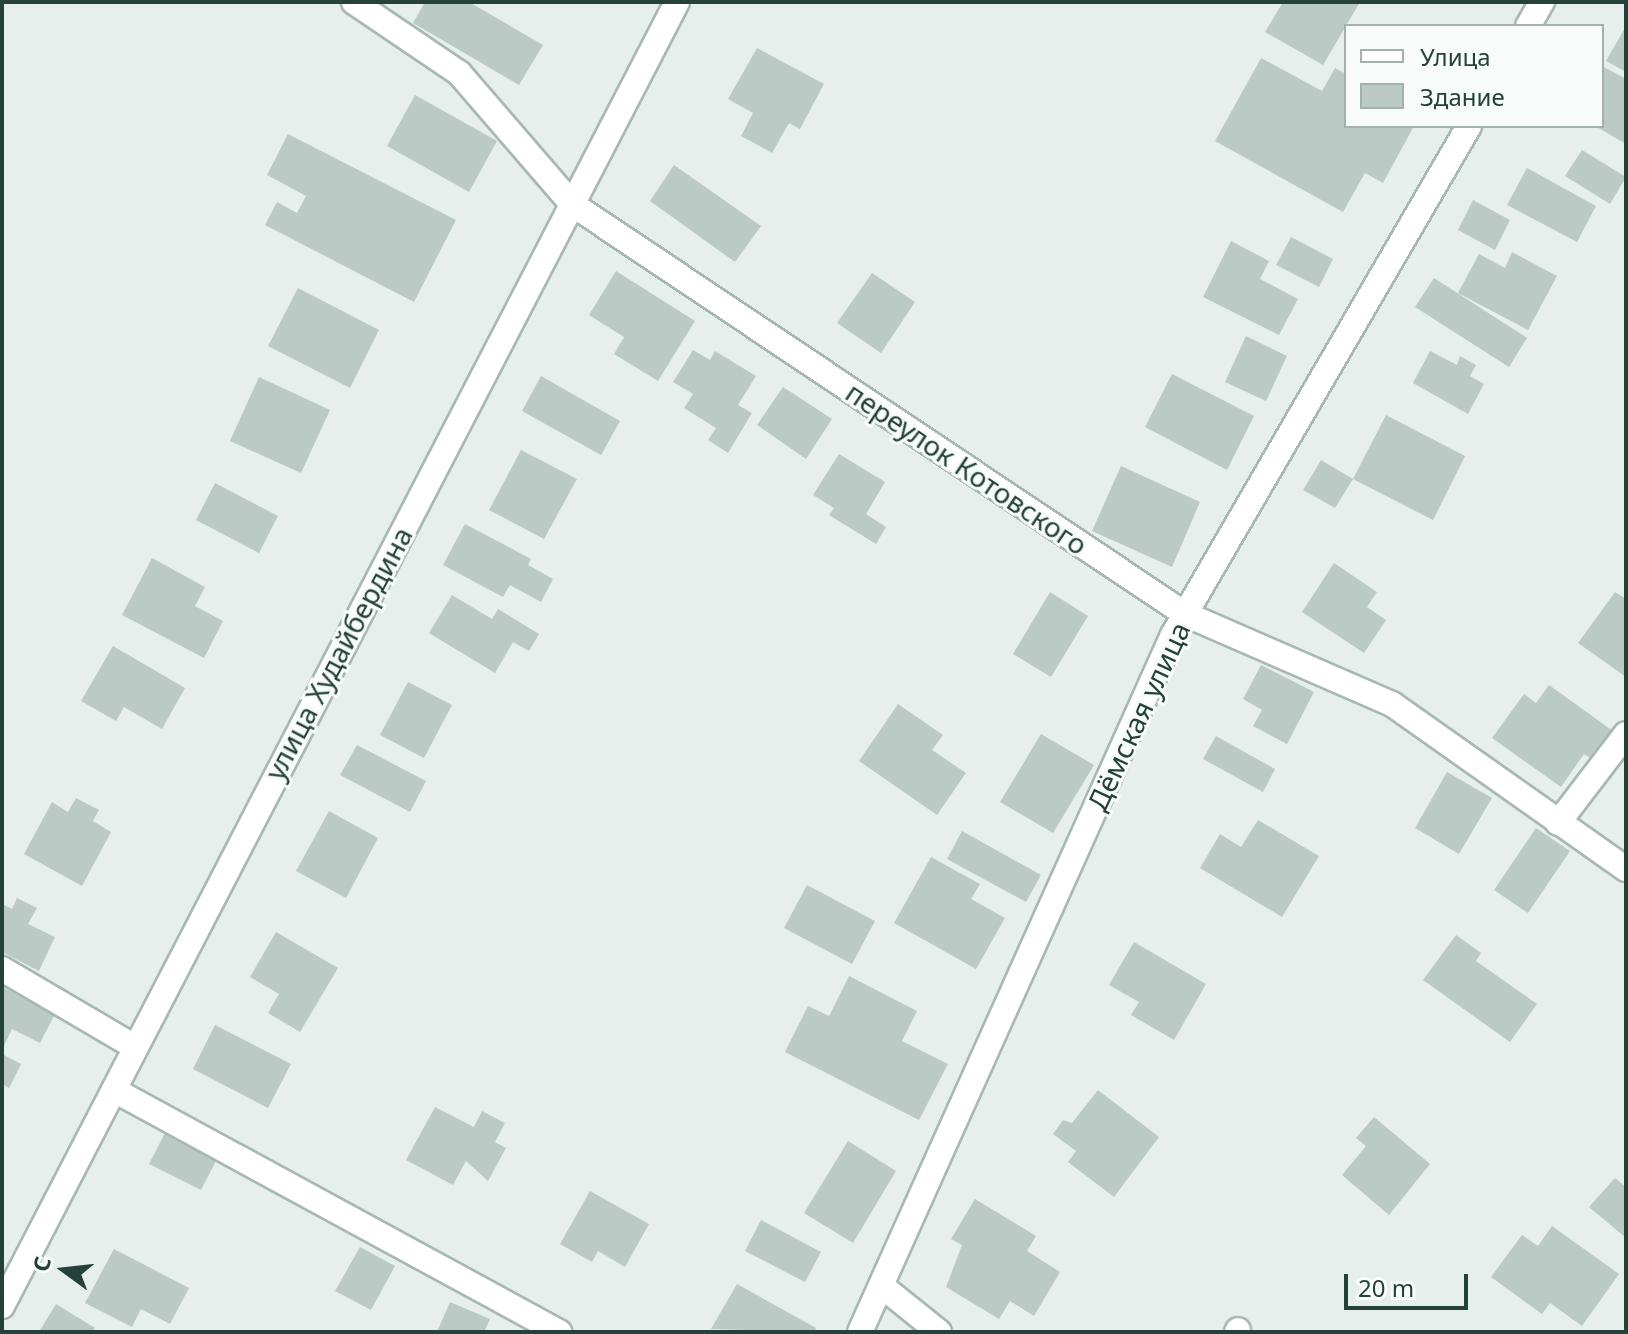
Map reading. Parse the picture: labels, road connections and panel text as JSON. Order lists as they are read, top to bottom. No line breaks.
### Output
{"streets":{"street":["переулок Котовского","улица Худайбердина","Дёмская улица"]},"crossings":[["переулок Котовского","улица Худайбердина"],["переулок Котовского","Дёмская улица"]],"legend":["Улица","Здание"],"scale_bar":"20 m","north":"left"}
